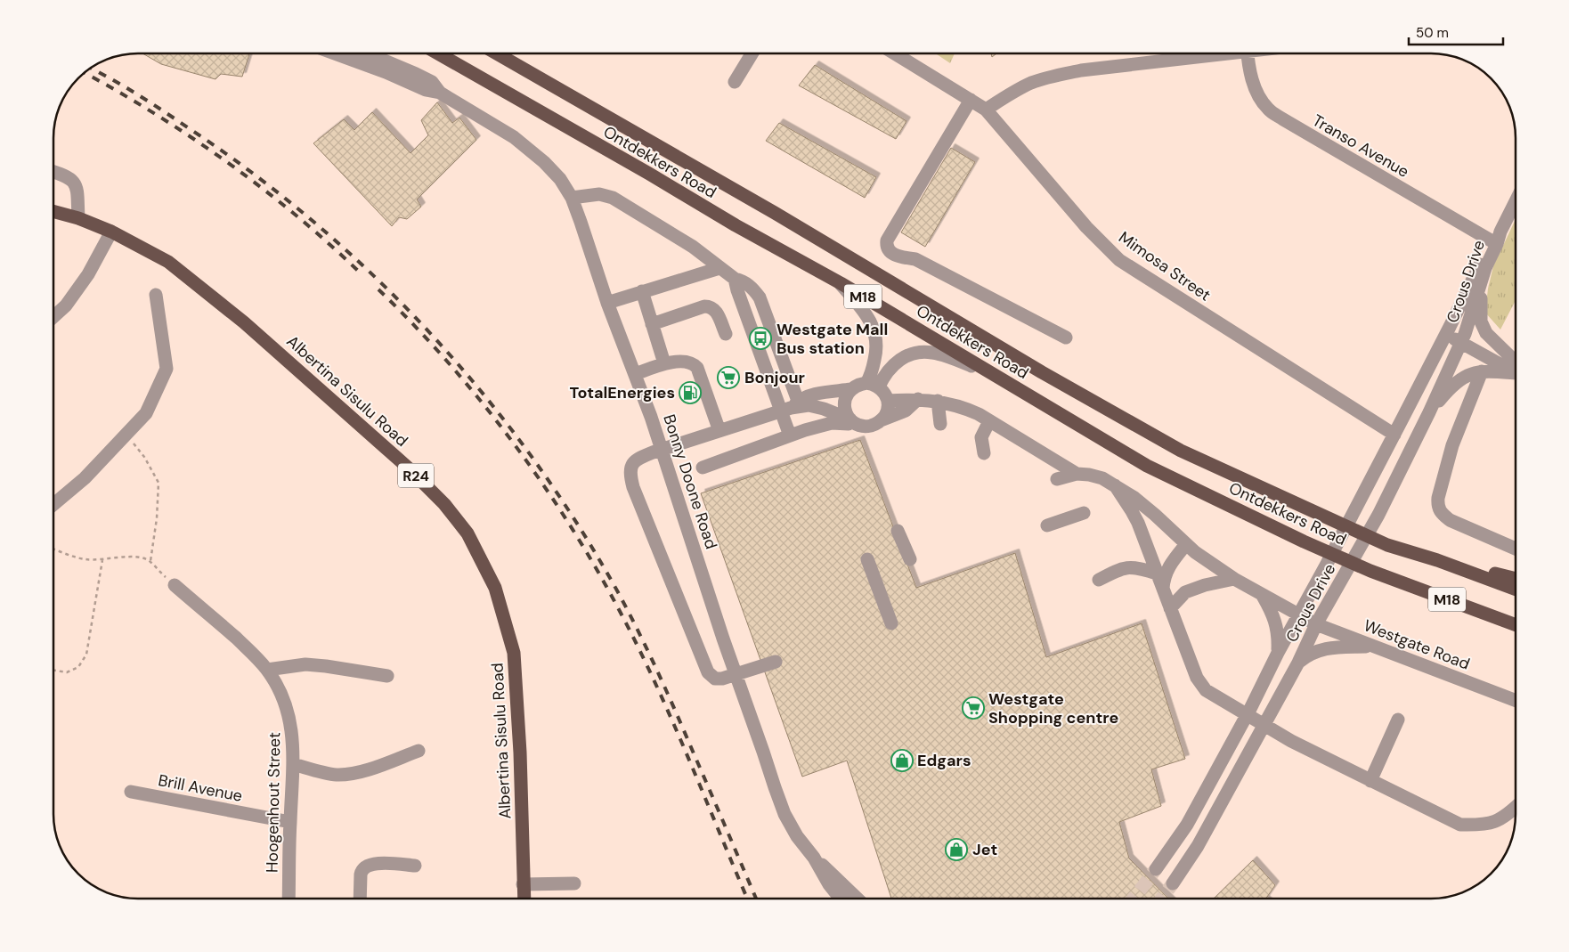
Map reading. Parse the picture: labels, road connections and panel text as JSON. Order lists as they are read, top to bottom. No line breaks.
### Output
{"streets":{"main road":["Ontdekkers Road","M18","Albertina Sisulu Road","R24"],"street":["Transo Avenue","Mimosa Street","Crous Drive","Bonny Doone Road","Westgate Road","Brill Avenue","Hoogenhout Street"]},"crossings":[["Transo Avenue","Crous Drive"],["Mimosa Street","Crous Drive"],["Crous Drive","Westgate Road"],["Brill Avenue","Hoogenhout Street"]],"places":{"bus stop":["Westgate Mall Bus station"],"supermarket":["Bonjour","Westgate Shopping centre"],"fuel station":["TotalEnergies"],"shop":["Edgars","Jet"]},"scale_bar":"50 m"}
